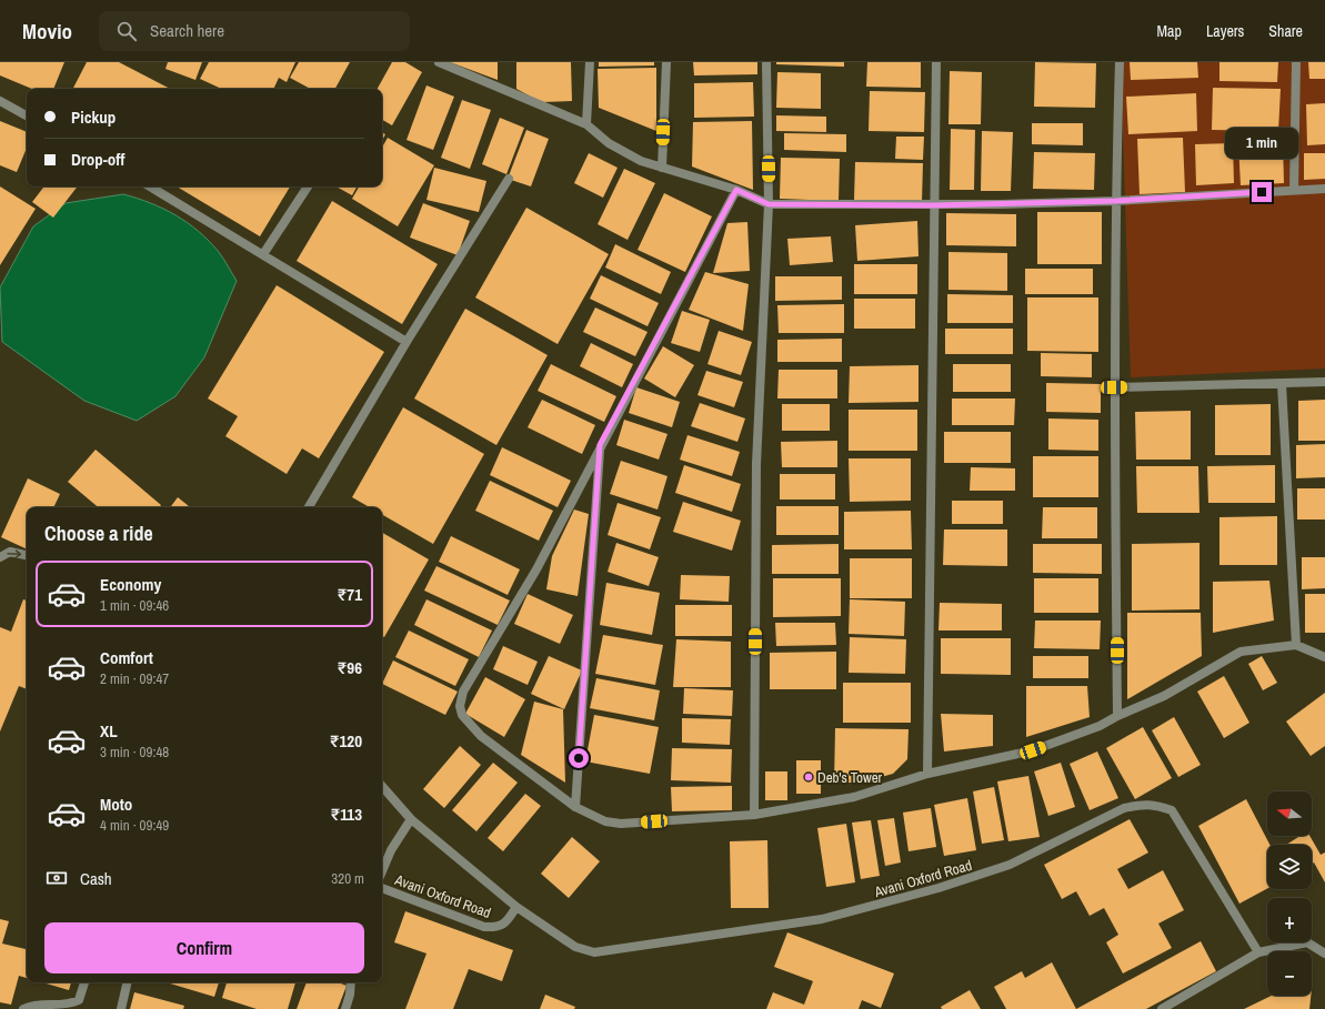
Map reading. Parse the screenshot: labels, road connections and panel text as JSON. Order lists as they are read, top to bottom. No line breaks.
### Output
{"streets":{"street":["Avani Oxford Road"]},"places":["Deb's Tower"],"north":"left","page":{"header":"Movio","search":"Search here","nav":["Map","Layers","Share"],"banner":["Pickup","Drop-off"],"bubble":"1 min","heading":"Choose a ride","list":[{"name":"Economy","note":"1 min · 09:46","value":"₹71"},{"name":"Comfort","note":"2 min · 09:47","value":"₹96"},{"name":"XL","note":"3 min · 09:48","value":"₹120"},{"name":"Moto","note":"4 min · 09:49","value":"₹113"}],"map_buttons":["+","−"],"pay":["Cash","320 m"],"buttons":"Confirm"}}
